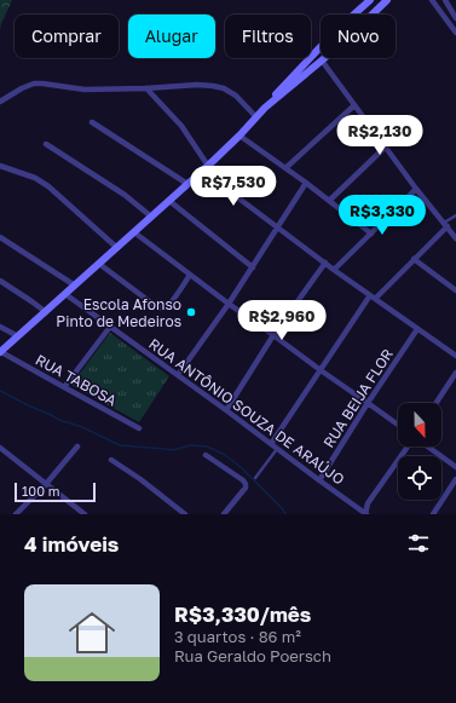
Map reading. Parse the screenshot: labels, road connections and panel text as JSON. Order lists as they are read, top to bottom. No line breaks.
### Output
{"streets":{"street":["RUA TABOSA","RUA BEIJA FLOR","RUA ANTÔNIO SOUZA DE ARAÚJO"]},"crossings":[["RUA BEIJA FLOR","RUA ANTÔNIO SOUZA DE ARAÚJO"]],"places":["Escola Afonso Pinto de Medeiros"],"scale_bar":"100 m","north":"bottom","page":{"chip":["Comprar","Alugar","Filtros","Novo"],"price":["R$2,130","R$7,530","R$3,330","R$2,960"],"scale":"100 m","heading":"4 imóveis","list":[{"name":"R$3,330/mês","note":"3 quartos · 86 m² · Rua Geraldo Poersch"}]}}
